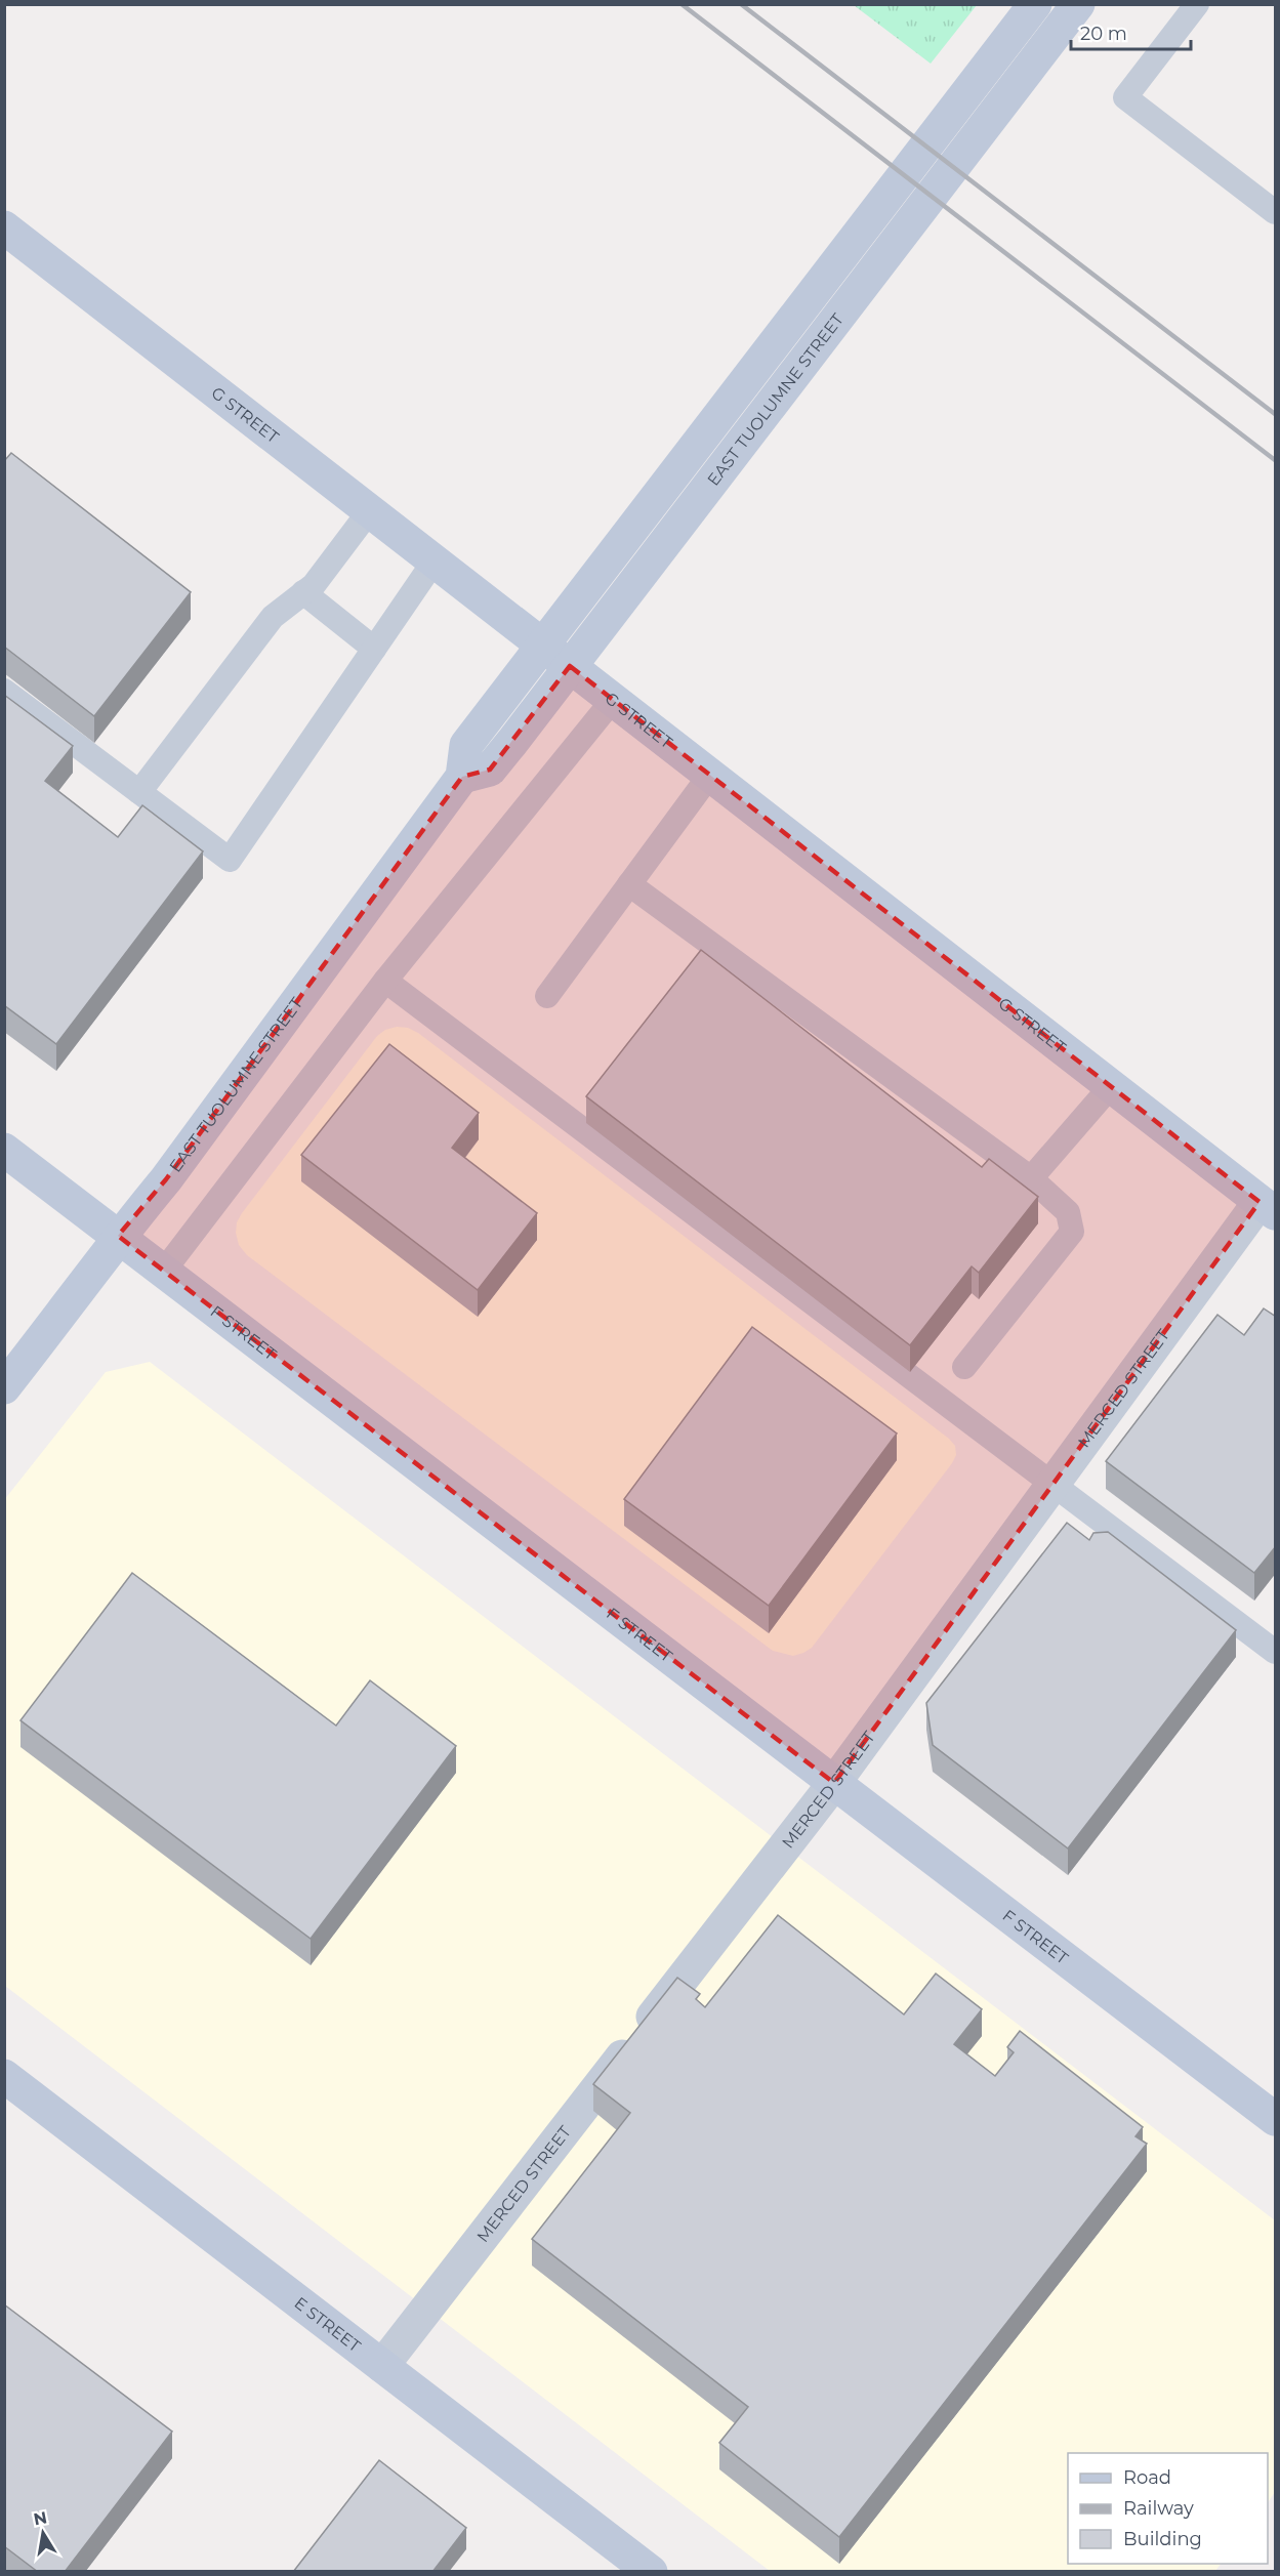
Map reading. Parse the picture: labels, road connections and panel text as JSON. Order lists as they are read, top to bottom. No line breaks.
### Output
{"streets":{"street":["EAST TUOLUMNE STREET","G STREET","F STREET","MERCED STREET","E STREET"]},"crossings":[["EAST TUOLUMNE STREET","F STREET"],["G STREET","MERCED STREET"],["F STREET","MERCED STREET"],["MERCED STREET","E STREET"]],"legend":["Road","Railway","Building"],"scale_bar":"20 m","north":"top"}
